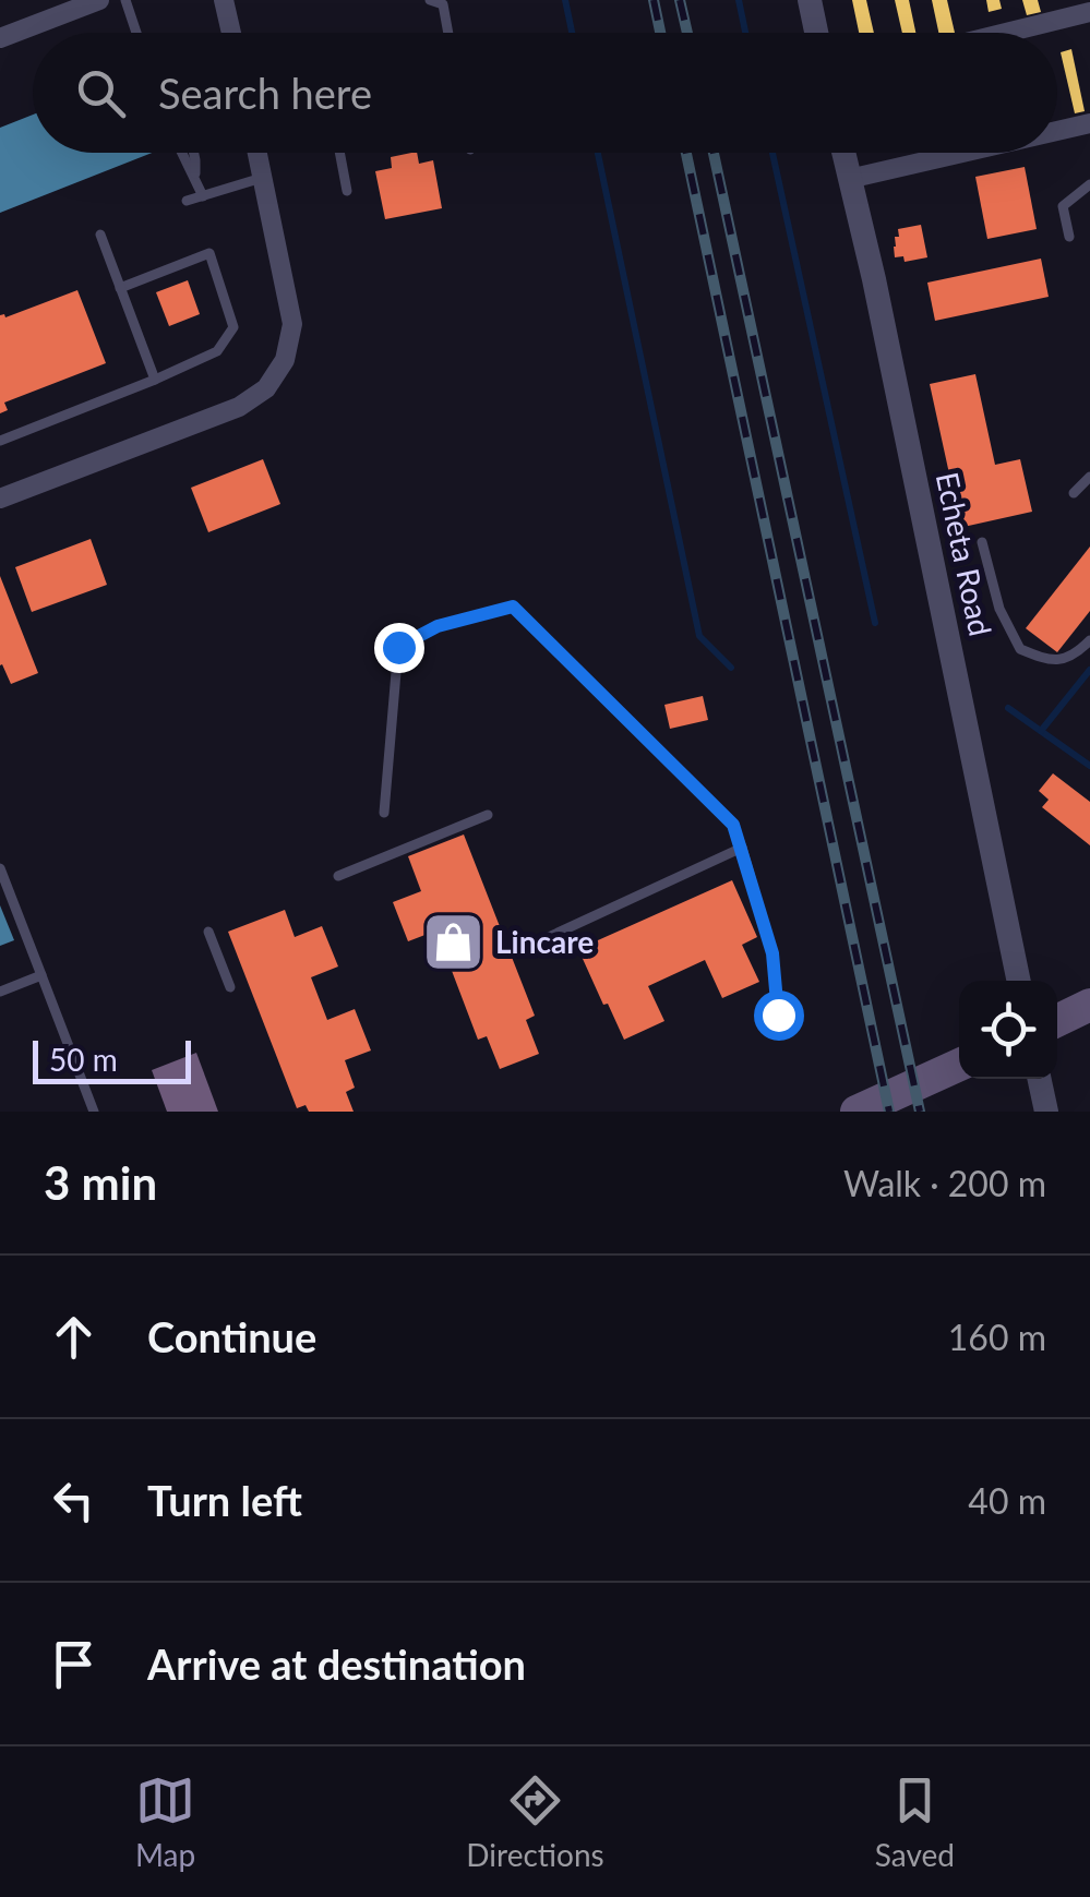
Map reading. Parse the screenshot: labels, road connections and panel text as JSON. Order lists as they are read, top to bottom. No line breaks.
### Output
{"streets":{"street":["Echeta Road"]},"places":{"shop":["Lincare"]},"scale_bar":"50 m","page":{"search":"Search here","scale":"50 m","heading":["3 min","Walk · 200 m"],"list":[["Continue","160 m"],["Turn left","40 m"],"Arrive at destination"],"nav":["Map","Directions","Saved"]}}
